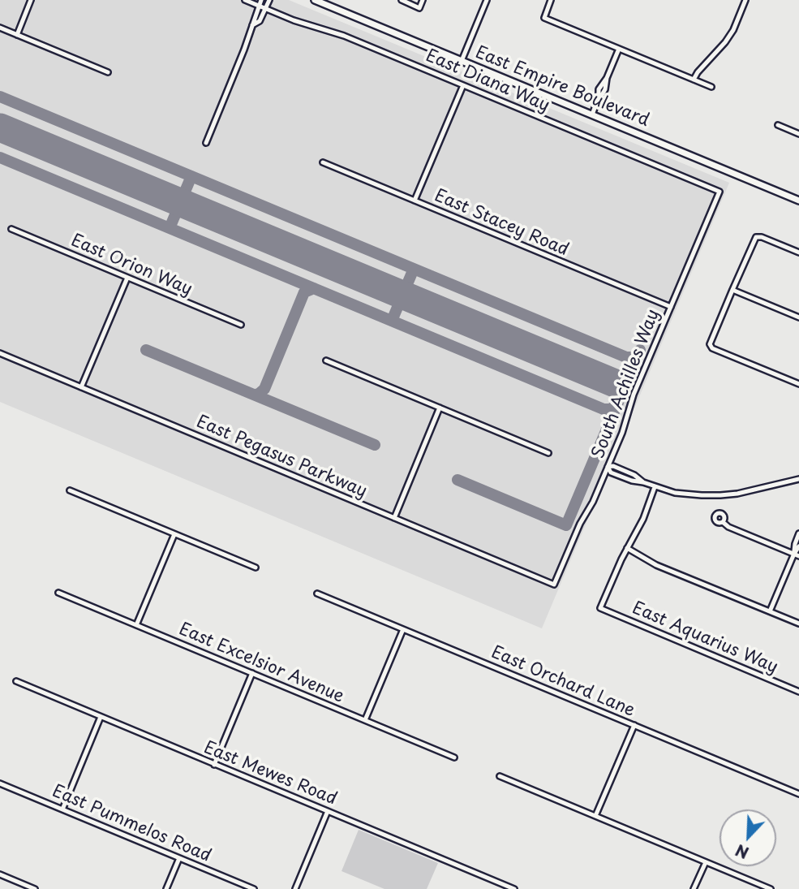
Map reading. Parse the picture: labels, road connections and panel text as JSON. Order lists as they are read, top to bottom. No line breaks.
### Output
{"streets":{"street":["East Diana Way","East Empire Boulevard","East Stacey Road","East Orion Way","South Achilles Way","East Pegasus Parkway","East Aquarius Way","East Excelsior Avenue","East Orchard Lane","East Mewes Road","East Pummelos Road"]},"crossings":[["East Diana Way","South Achilles Way"],["East Stacey Road","South Achilles Way"],["South Achilles Way","East Pegasus Parkway"]],"north":"bottom left"}
